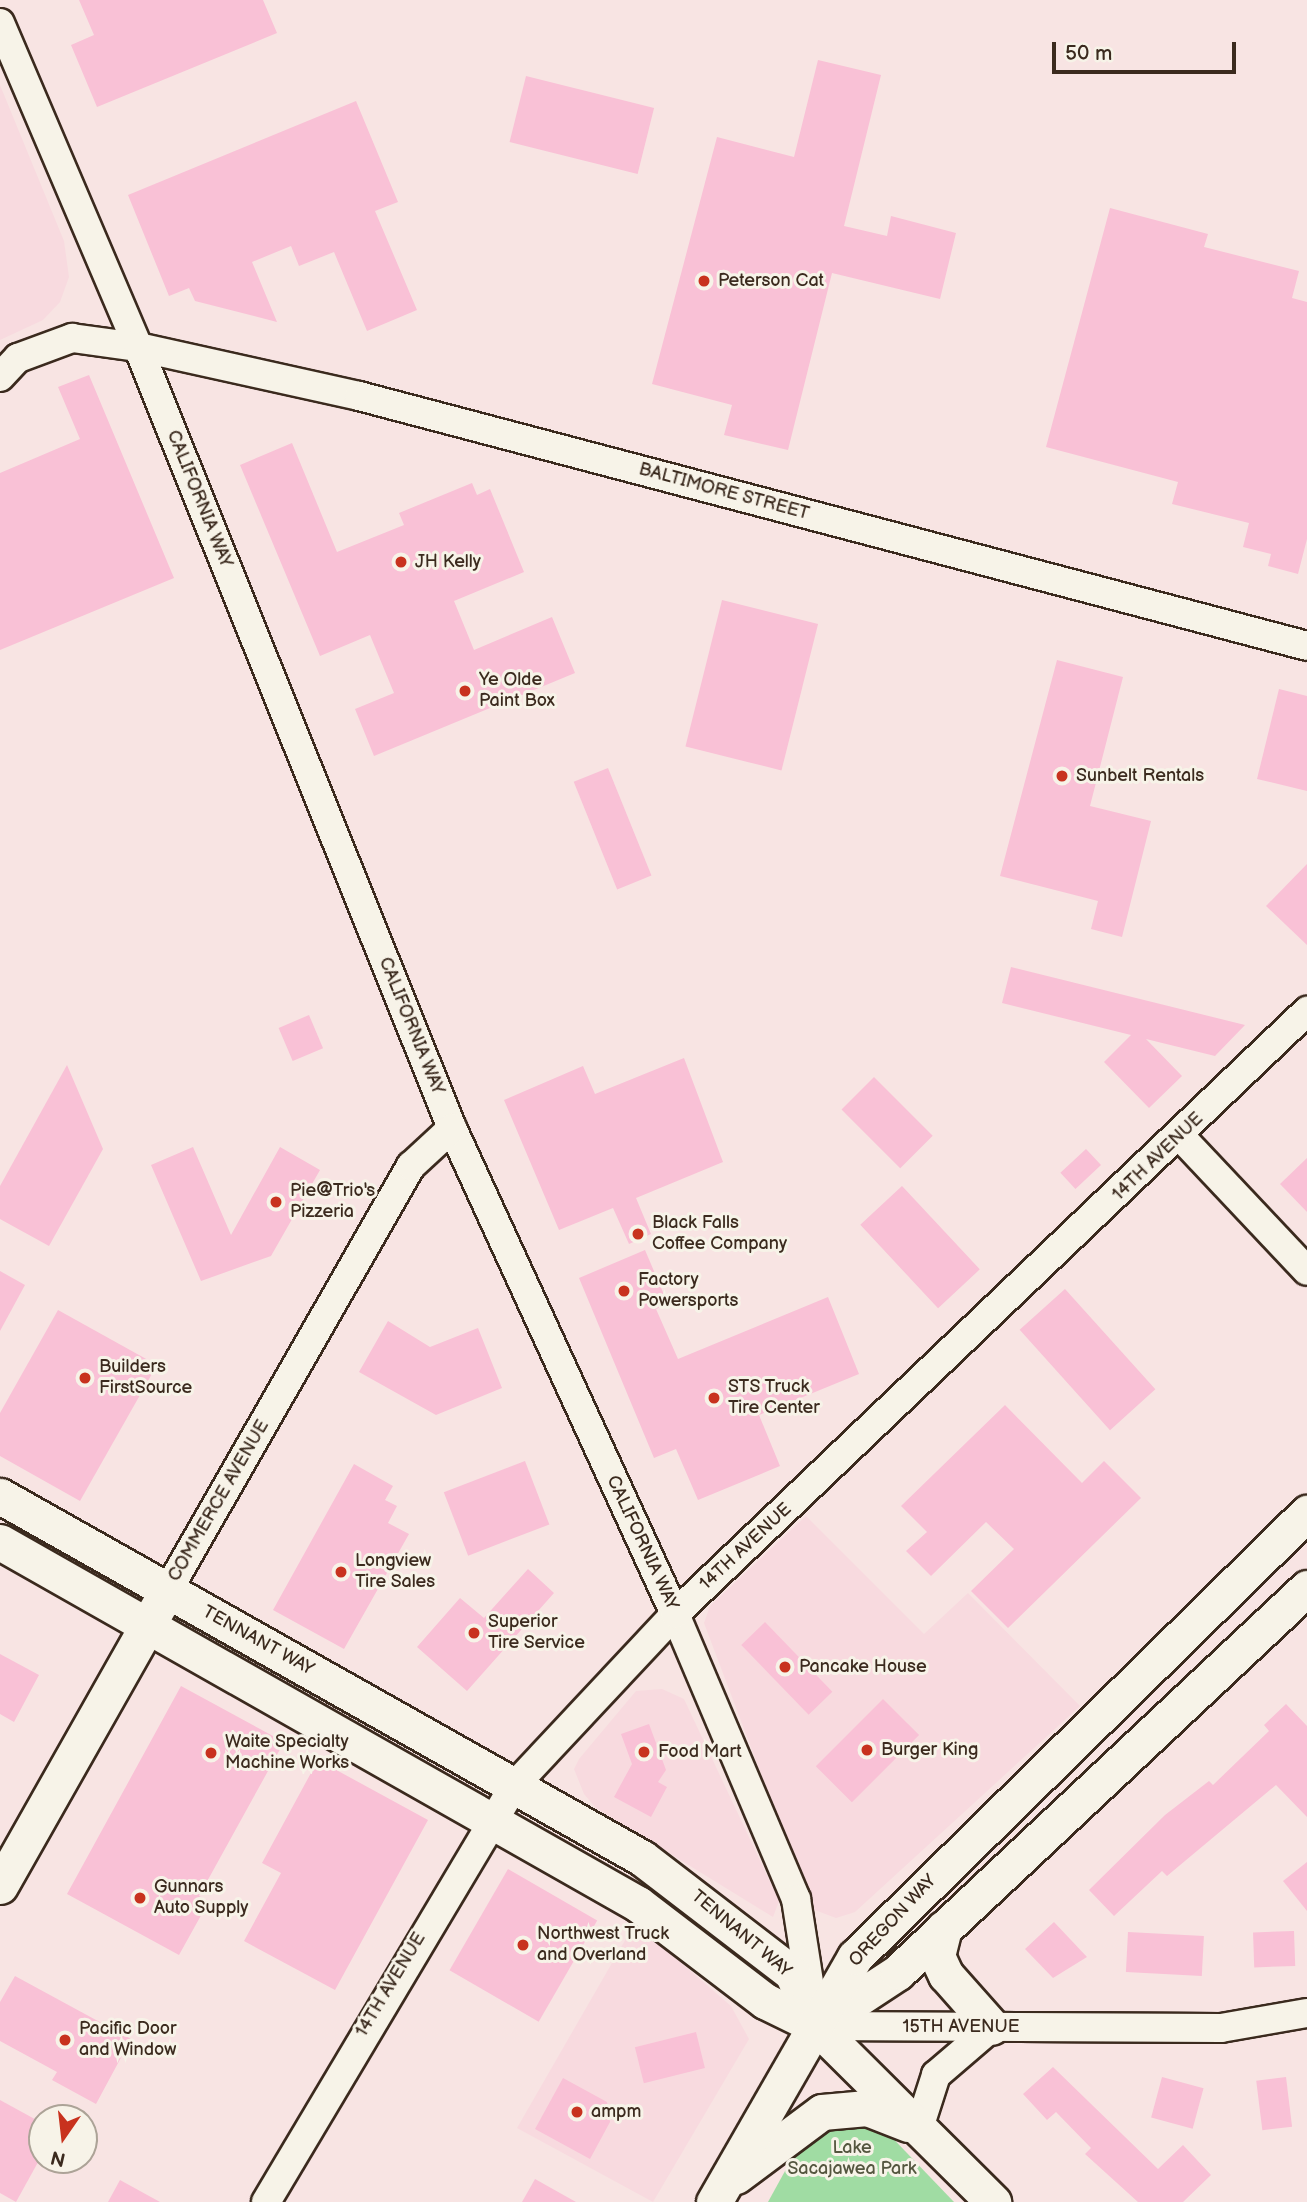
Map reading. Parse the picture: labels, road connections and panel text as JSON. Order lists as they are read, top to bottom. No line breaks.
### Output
{"streets":{"main road":["COMMERCE AVENUE","TENNANT WAY","OREGON WAY"],"street":["BALTIMORE STREET","CALIFORNIA WAY","14TH AVENUE","15TH AVENUE"]},"crossings":[["BALTIMORE STREET","CALIFORNIA WAY"],["CALIFORNIA WAY","14TH AVENUE"],["CALIFORNIA WAY","COMMERCE AVENUE"],["CALIFORNIA WAY","TENNANT WAY"],["CALIFORNIA WAY","OREGON WAY"],["CALIFORNIA WAY","15TH AVENUE"],["14TH AVENUE","TENNANT WAY"],["COMMERCE AVENUE","TENNANT WAY"],["TENNANT WAY","OREGON WAY"],["TENNANT WAY","15TH AVENUE"],["OREGON WAY","15TH AVENUE"]],"parks":["Lake Sacajawea Park"],"places":["Peterson Cat","JH Kelly","Ye Olde Paint Box","Sunbelt Rentals","Pie@Trio's Pizzeria","Black Falls Coffee Company","Factory Powersports","Builders FirstSource","STS Truck Tire Center","Longview Tire Sales","Superior Tire Service","Pancake House","Burger King","Food Mart","Waite Specialty Machine Works","Gunnars Auto Supply","Northwest Truck and Overland","Pacific Door and Window","ampm"],"scale_bar":"50 m","north":"bottom"}
